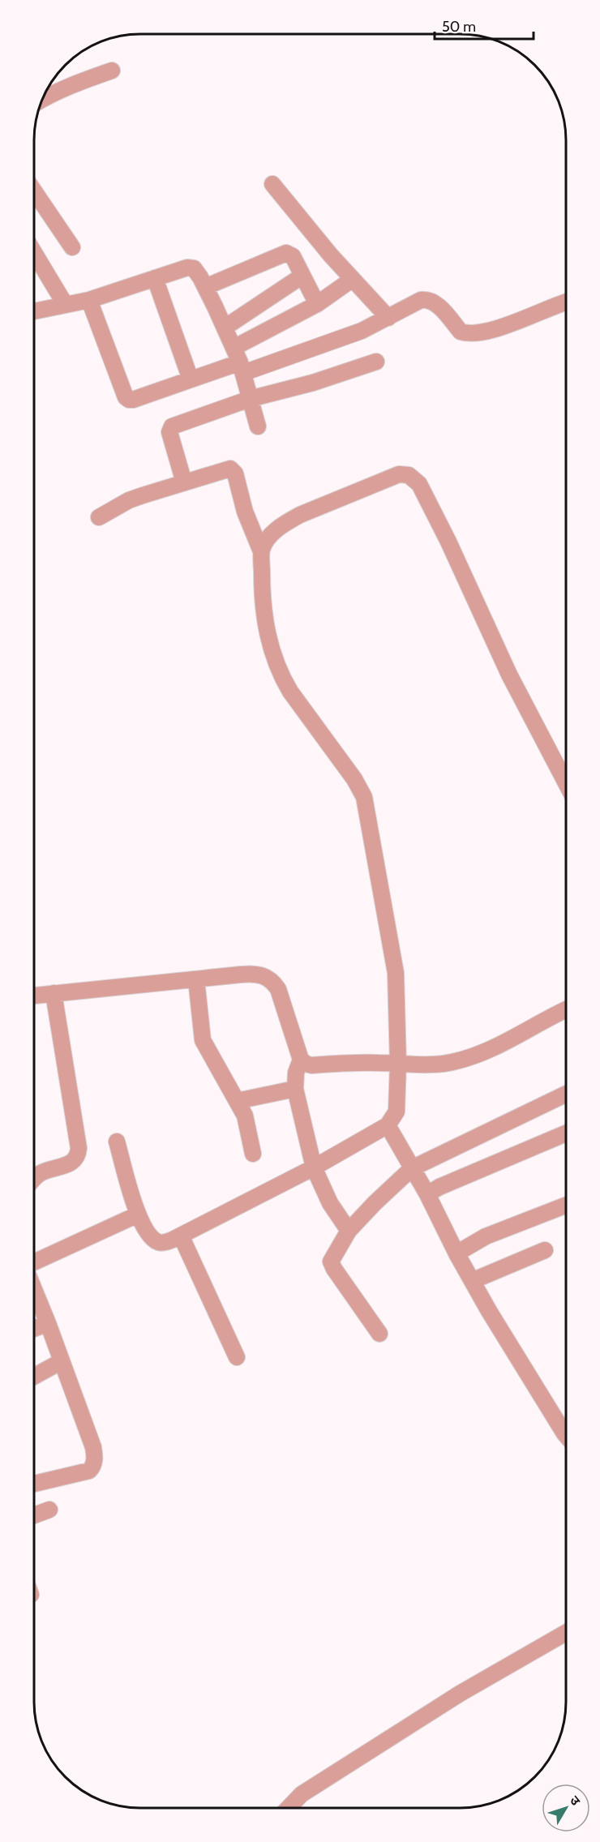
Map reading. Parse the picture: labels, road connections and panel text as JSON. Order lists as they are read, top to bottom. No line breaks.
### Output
{"scale_bar":"50 m","north":"top right"}
